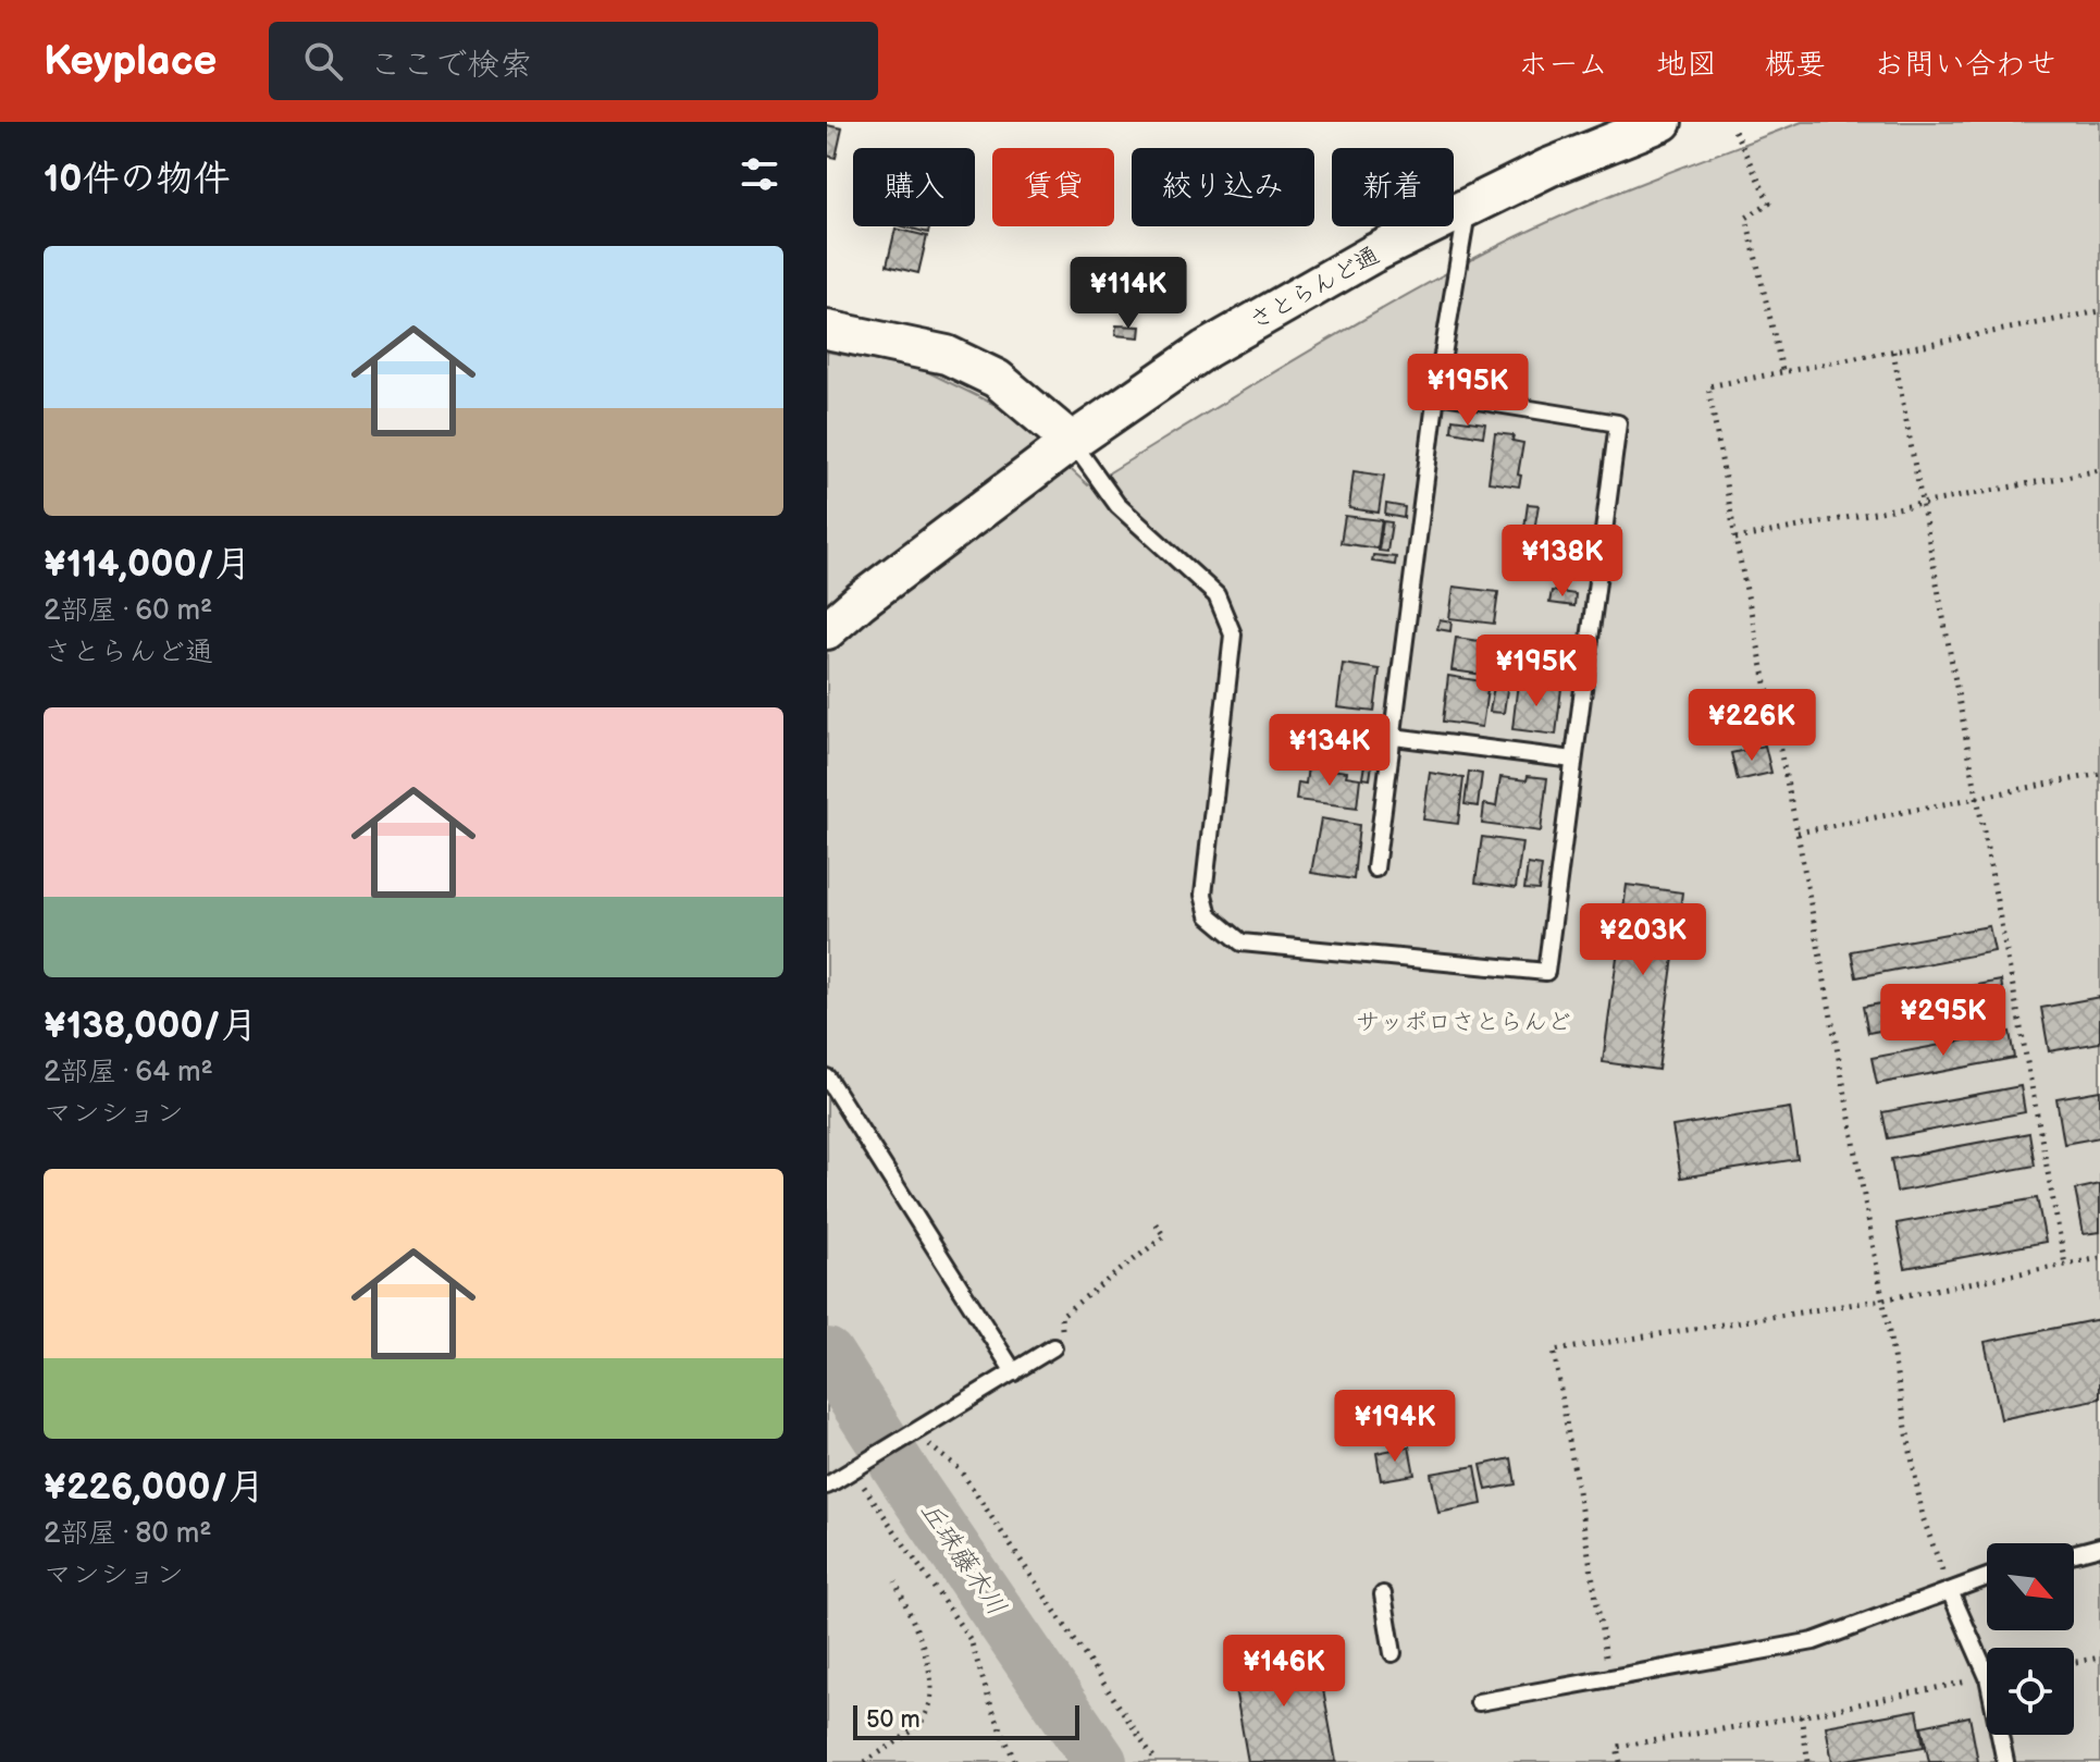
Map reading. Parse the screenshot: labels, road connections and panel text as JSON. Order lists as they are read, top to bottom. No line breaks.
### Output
{"streets":{"street":["さとらんど通"]},"water":["丘珠藤木川"],"parks":["サッポロさとらんど"],"scale_bar":"50 m","north":"bottom right","page":{"header":"Keyplace","search":"ここで検索","nav":["ホーム","地図","概要","お問い合わせ"],"heading":"10件の物件","chip":["購入","賃貸","絞り込み","新着"],"list":[{"name":"¥114,000/月","note":"2部屋 · 60 m² · さとらんど通"},{"name":"¥138,000/月","note":"2部屋 · 64 m² · マンション"},{"name":"¥226,000/月","note":"2部屋 · 80 m² · マンション"}],"price":["¥114K","¥195K","¥138K","¥195K","¥226K","¥134K","¥203K","¥295K","¥194K","¥146K"],"scale":"50 m"}}
